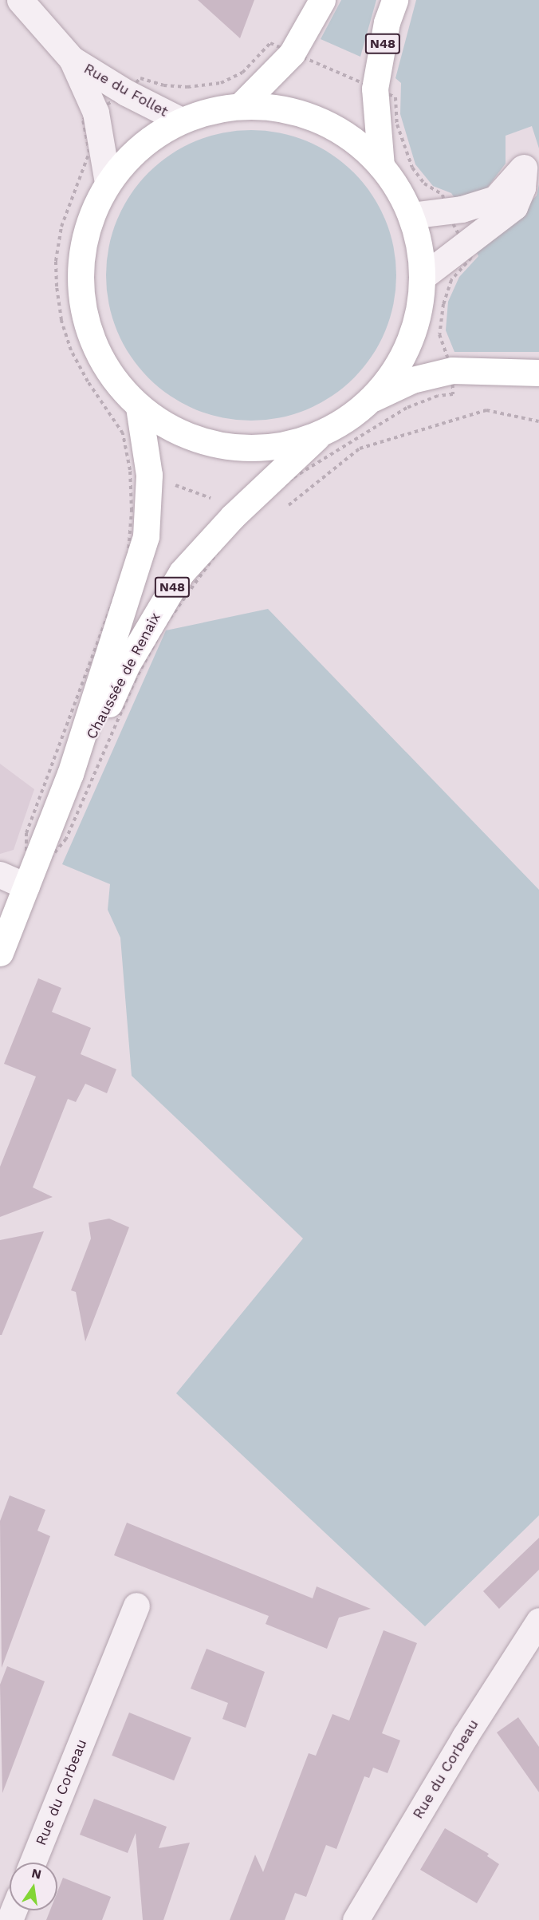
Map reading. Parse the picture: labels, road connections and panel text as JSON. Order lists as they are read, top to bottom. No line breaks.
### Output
{"streets":{"main road":["N48","Chaussée de Renaix"],"street":["Rue du Follet","Rue du Corbeau"]},"north":"top"}
